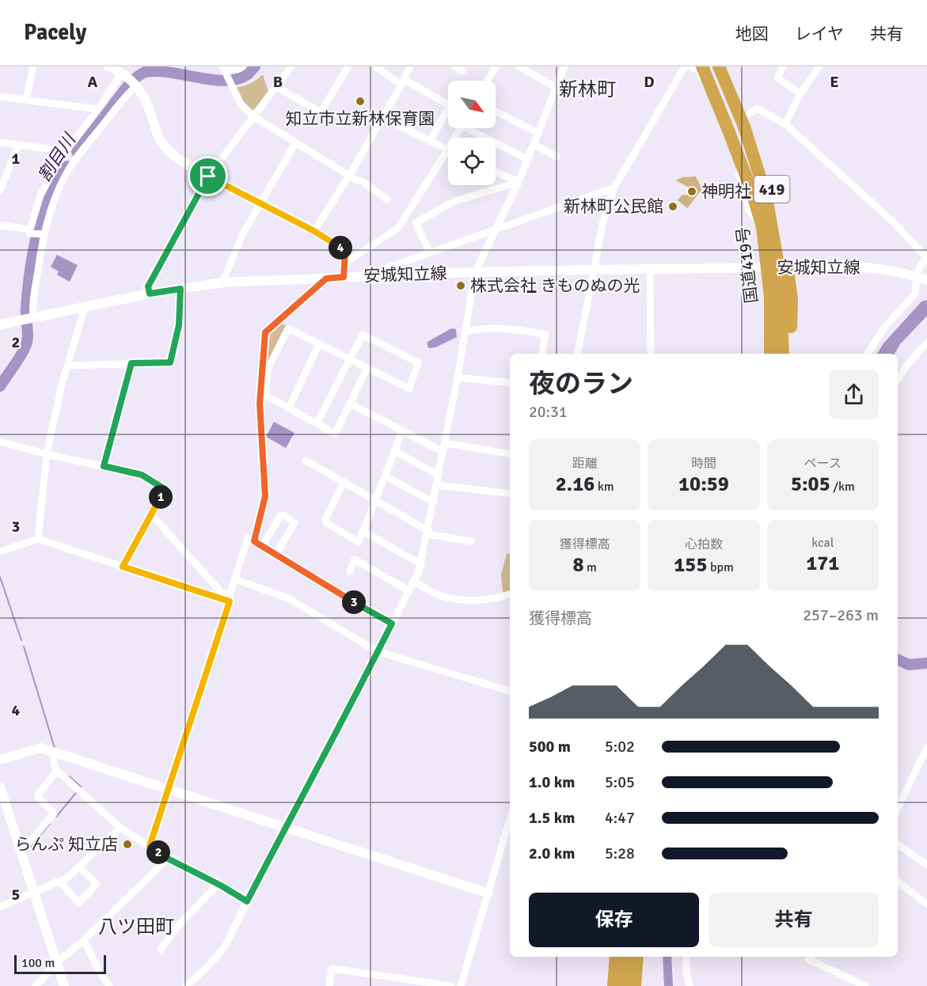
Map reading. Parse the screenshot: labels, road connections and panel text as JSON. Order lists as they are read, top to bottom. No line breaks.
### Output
{"streets":{"highway":["419","国道419号"],"street":["安城知立線"]},"crossings":[["419","安城知立線"],["国道419号","安城知立線"]],"districts":["新林町","八ツ田町"],"water":["割目川"],"places":["知立市立新林保育園","神明社","新林町公民館","株式会社 きものぬの光","らんぷ 知立店"],"scale_bar":"100 m","north":"bottom right","page":{"header":"Pacely","nav":["地図","レイヤ","共有"],"pins":["4","1","3","2"],"heading":["夜のラン","20:31"],"stats":[["距離","2.16 km"],["時間","10:59"],["ペース","5:05 /km"],["獲得標高","8 m"],["心拍数","155 bpm"],["kcal","171"]],"chart":["獲得標高","257–263 m"],"list":[{"name":"500 m","note":"5:02"},{"name":"1.0 km","note":"5:05"},{"name":"1.5 km","note":"4:47"},{"name":"2.0 km","note":"5:28"}],"buttons":["保存","共有"],"scale":"100 m"},"grid":{"columns":["A","B","D","E"],"rows":["1","2","3","4","5"]}}
